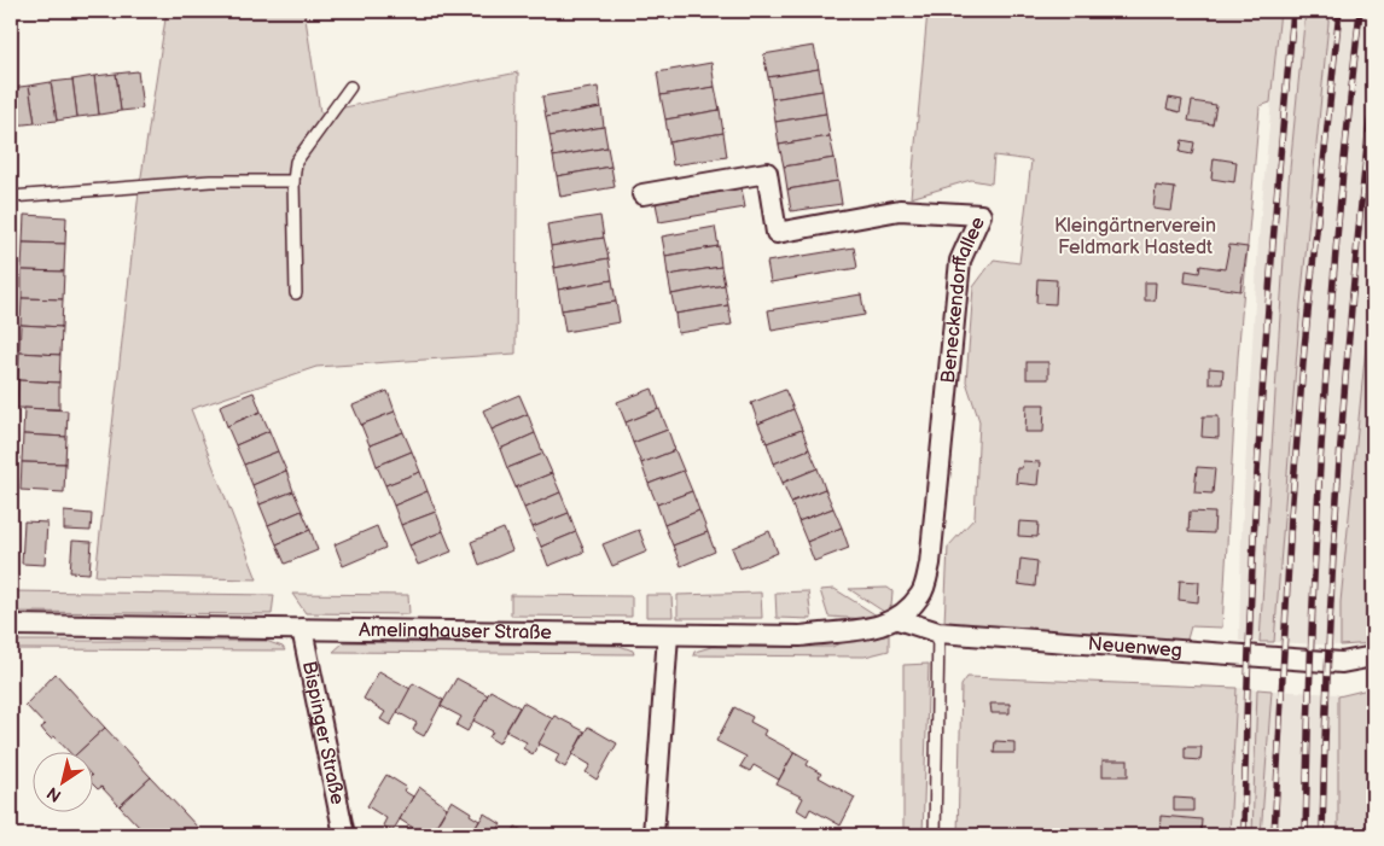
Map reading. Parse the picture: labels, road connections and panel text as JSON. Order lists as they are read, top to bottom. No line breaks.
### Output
{"streets":{"street":["Beneckendorffallee","Amelinghauser Straße","Neuenweg","Bispinger Straße"]},"crossings":[["Beneckendorffallee","Amelinghauser Straße"],["Beneckendorffallee","Neuenweg"],["Amelinghauser Straße","Neuenweg"],["Amelinghauser Straße","Bispinger Straße"]],"parks":["Kleingärtnerverein Feldmark Hastedt"],"north":"bottom left"}
